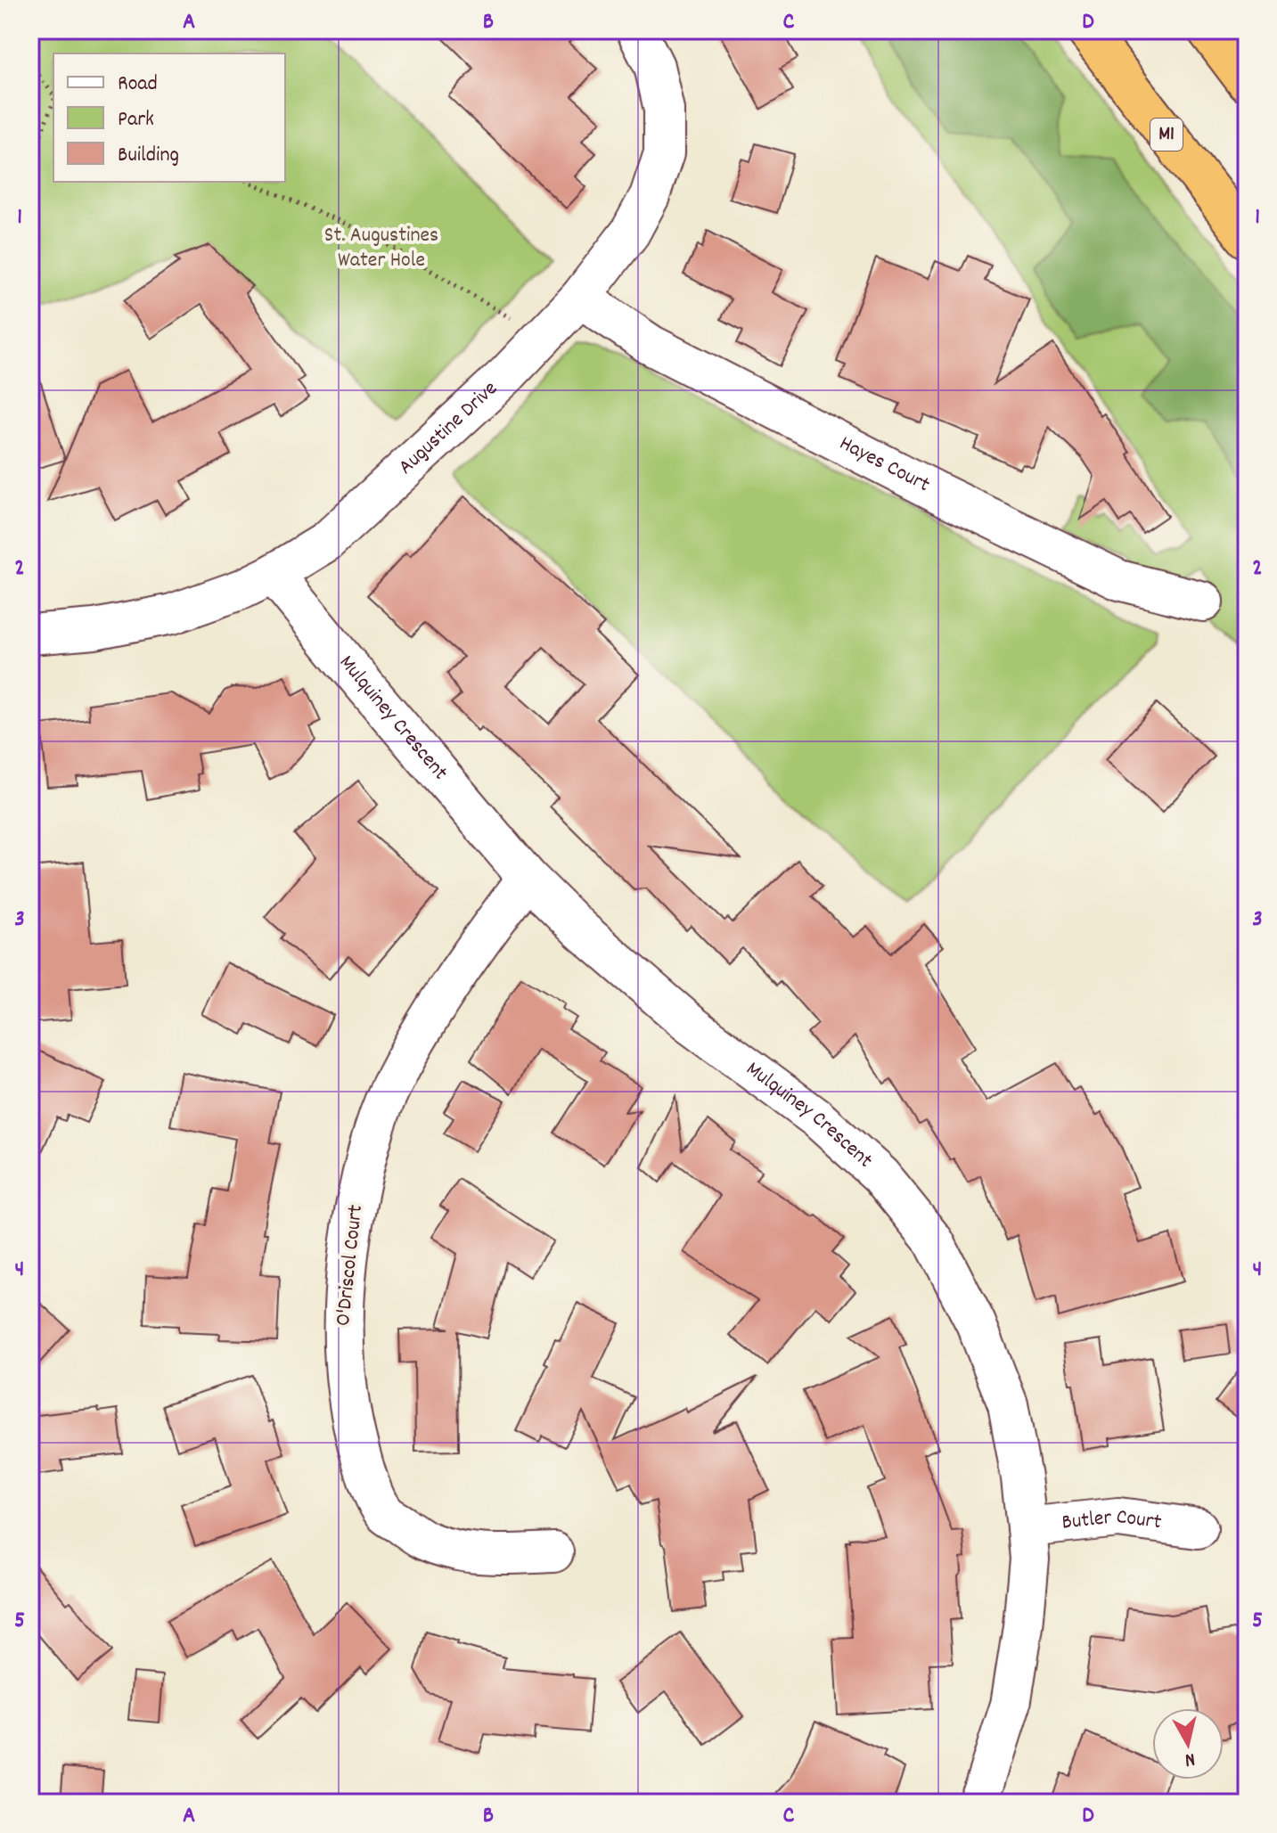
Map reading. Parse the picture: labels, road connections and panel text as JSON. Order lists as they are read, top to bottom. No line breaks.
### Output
{"streets":{"highway":["M1"],"street":["Augustine Drive","Hayes Court","Mulquiney Crescent","O'Driscol Court","Butler Court"]},"crossings":[["Augustine Drive","Hayes Court"],["Augustine Drive","Mulquiney Crescent"],["Mulquiney Crescent","O'Driscol Court"],["Mulquiney Crescent","Butler Court"]],"parks":["St. Augustines Water Hole"],"legend":["Road","Park","Building"],"north":"bottom","grid":{"columns":["A","B","C","D"],"rows":["1","2","3","4","5"]}}
